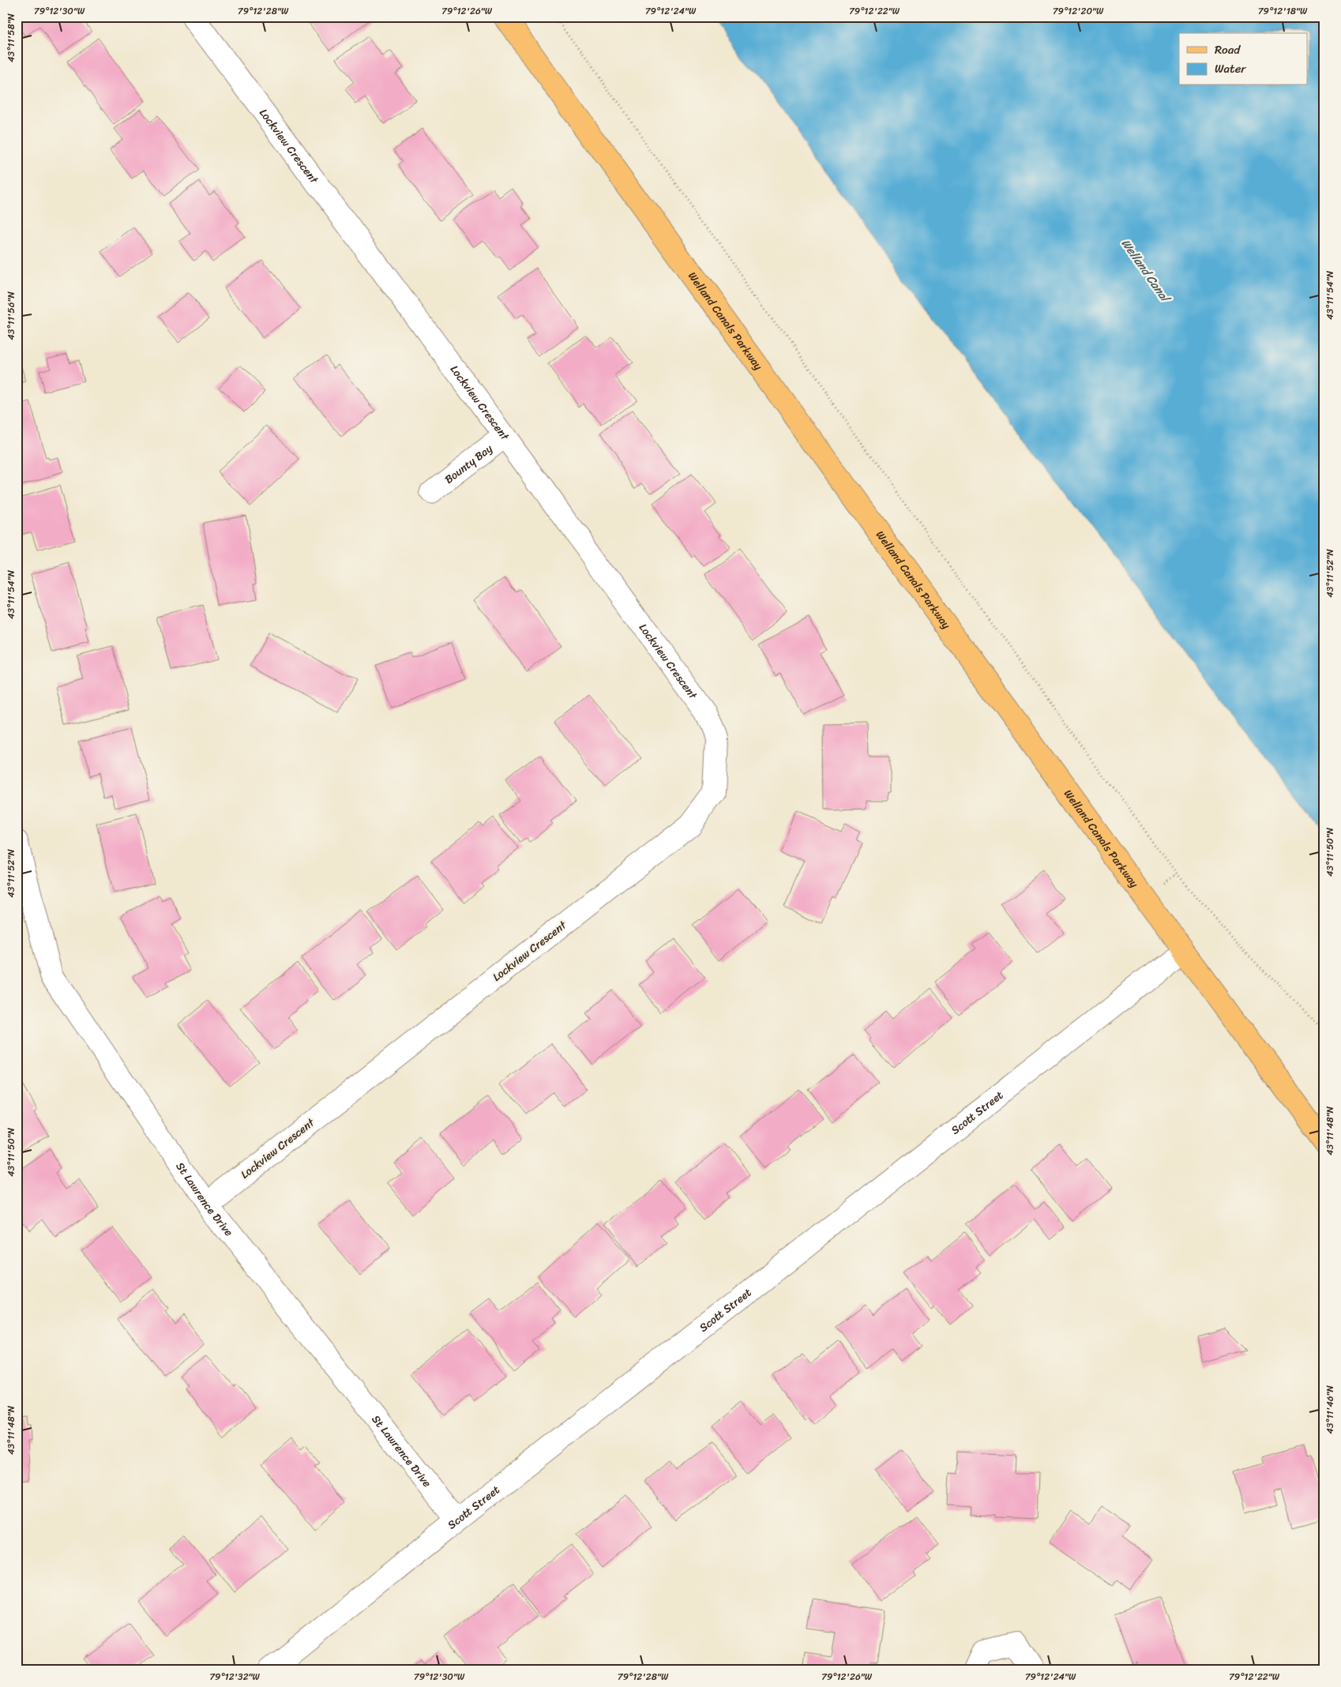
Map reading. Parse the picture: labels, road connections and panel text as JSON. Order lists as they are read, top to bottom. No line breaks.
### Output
{"streets":{"main road":["Welland Canals Parkway"],"street":["Lockview Crescent","Bounty Bay","Scott Street","St Lawrence Drive"]},"crossings":[["Lockview Crescent","Bounty Bay"],["Lockview Crescent","St Lawrence Drive"],["Welland Canals Parkway","Scott Street"],["Scott Street","St Lawrence Drive"]],"water":["Welland Canal"],"legend":["Road","Water"],"coordinates":["79°12'30\"W","79°12'28\"W","79°12'26\"W","79°12'24\"W","79°12'22\"W","79°12'20\"W","79°12'18\"W","43°11'58\"N","43°11'54\"N","43°11'56\"N","43°11'52\"N","43°11'50\"N","43°11'48\"N","43°11'46\"N","79°12'32\"W"]}
